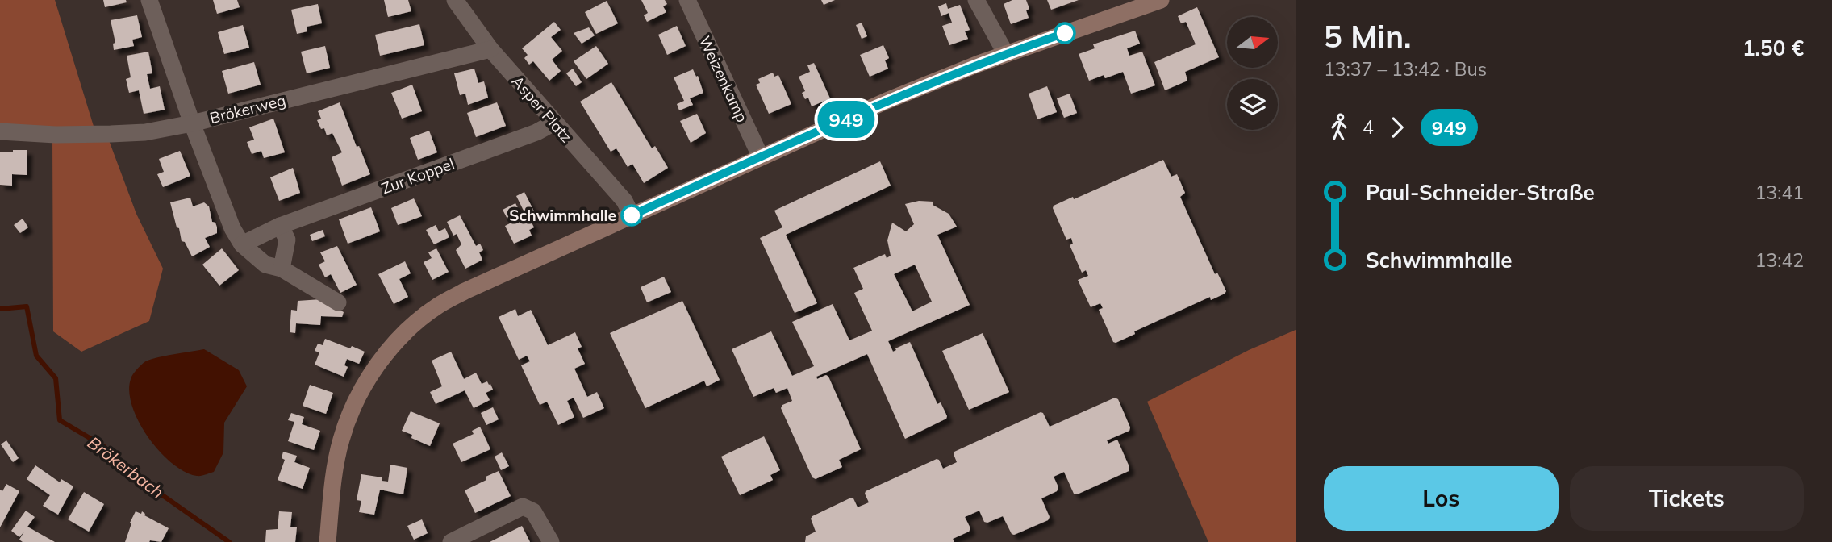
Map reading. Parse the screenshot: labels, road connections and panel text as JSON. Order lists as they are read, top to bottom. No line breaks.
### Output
{"streets":{"street":["Weizenkamp","Brökerweg","Asper Platz","Zur Koppel"]},"crossings":[["Brökerweg","Asper Platz"],["Asper Platz","Zur Koppel"]],"water":["Brökerbach"],"places":["Schwimmhalle"],"lines":["bus line 949"],"north":"right","page":{"on_map":"949","heading":["5 Min.","13:37 – 13:42 · Bus","1.50 €"],"legs":["4","949"],"list":[{"name":"Paul-Schneider-Straße","value":"13:41"},{"name":"Schwimmhalle","value":"13:42"}],"buttons":["Los","Tickets"]}}
